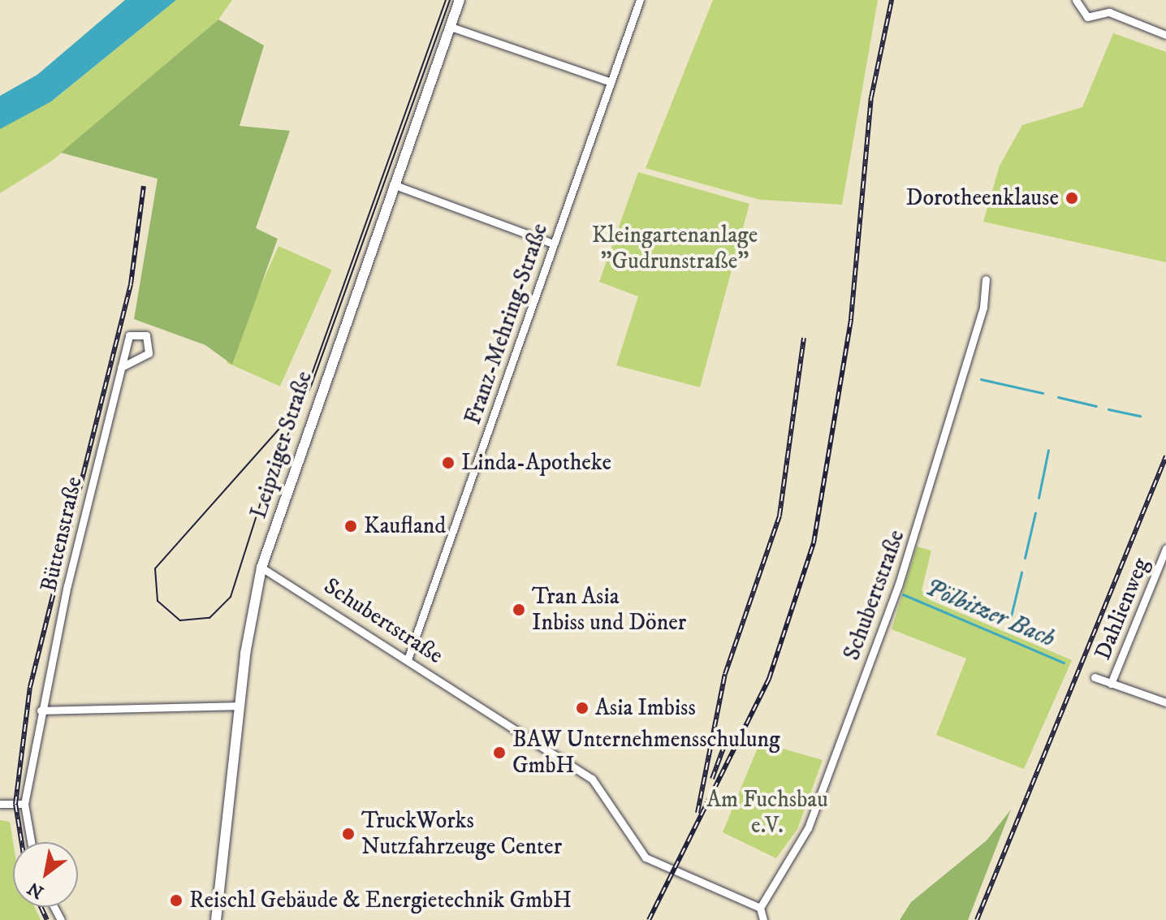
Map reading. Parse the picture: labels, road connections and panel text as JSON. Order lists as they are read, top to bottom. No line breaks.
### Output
{"streets":{"street":["Franz-Mehring-Straße","Leipziger Straße","Büttenstraße","Schubertstraße","Dahlienweg"]},"crossings":[["Franz-Mehring-Straße","Schubertstraße"],["Leipziger Straße","Schubertstraße"]],"water":["Pölbitzer Bach"],"parks":["Kleingartenanlage \"Gudrunstraße\"","Am Fuchsbau e.V."],"places":["Dorotheenklause","Linda-Apotheke","Kaufland","Tran Asia Inbiss und Döner","Asia Imbiss","BAW Unternehmensschulung GmbH","TruckWorks Nutzfahrzeuge Center","Reischl Gebäude & Energietechnik GmbH"],"north":"bottom left"}
